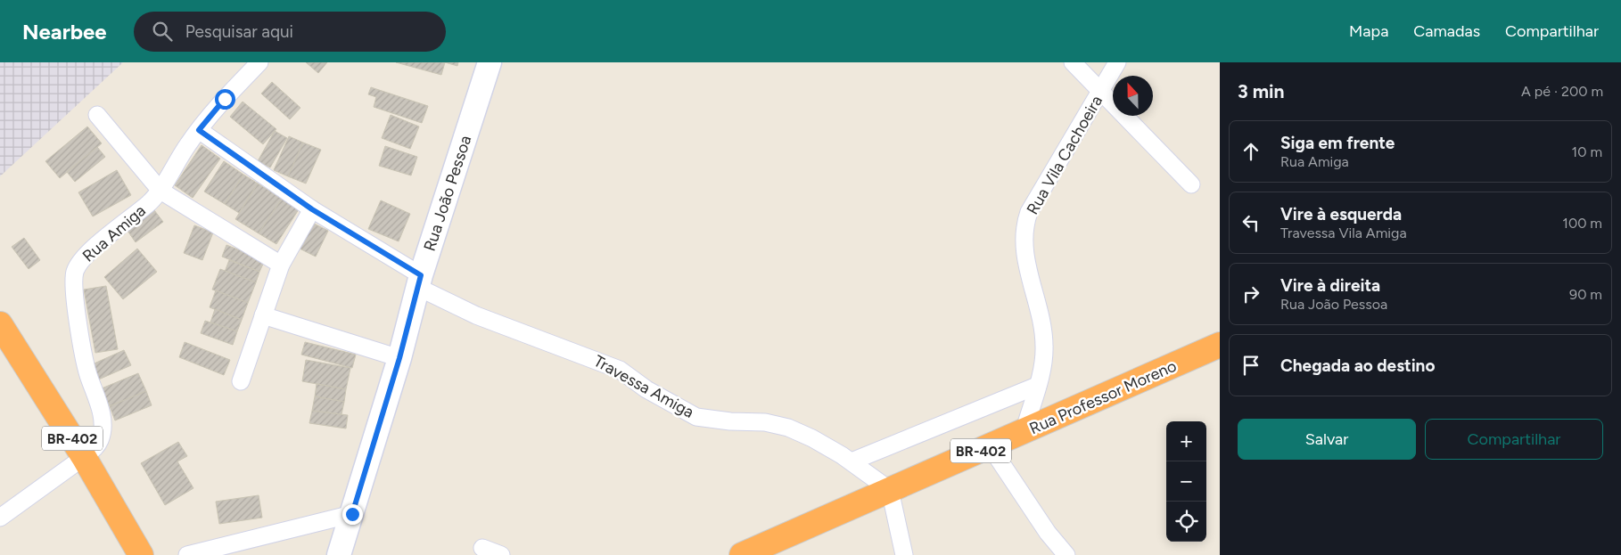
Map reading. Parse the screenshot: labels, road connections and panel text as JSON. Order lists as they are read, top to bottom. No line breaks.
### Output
{"streets":{"highway":["Rua Professor Moreno","BR-402"],"street":["Rua Vila Cachoeira","Rua João Pessoa","Rua Amiga","Travessa Amiga"]},"crossings":[["Rua Vila Cachoeira","Rua Professor Moreno"],["Rua João Pessoa","Travessa Amiga"],["Rua Amiga","Travessa Amiga"],["Rua Amiga","BR-402"],["Travessa Amiga","Rua Professor Moreno"]],"north":"top","page":{"header":"Nearbee","search":"Pesquisar aqui","nav":["Mapa","Camadas","Compartilhar"],"heading":["3 min","A pé · 200 m"],"list":[["Siga em frente","Rua Amiga","10 m"],["Vire à esquerda","Travessa Vila Amiga","100 m"],["Vire à direita","Rua João Pessoa","90 m"],"Chegada ao destino"],"buttons":["Salvar","Compartilhar"],"map_buttons":["+","−"]}}
